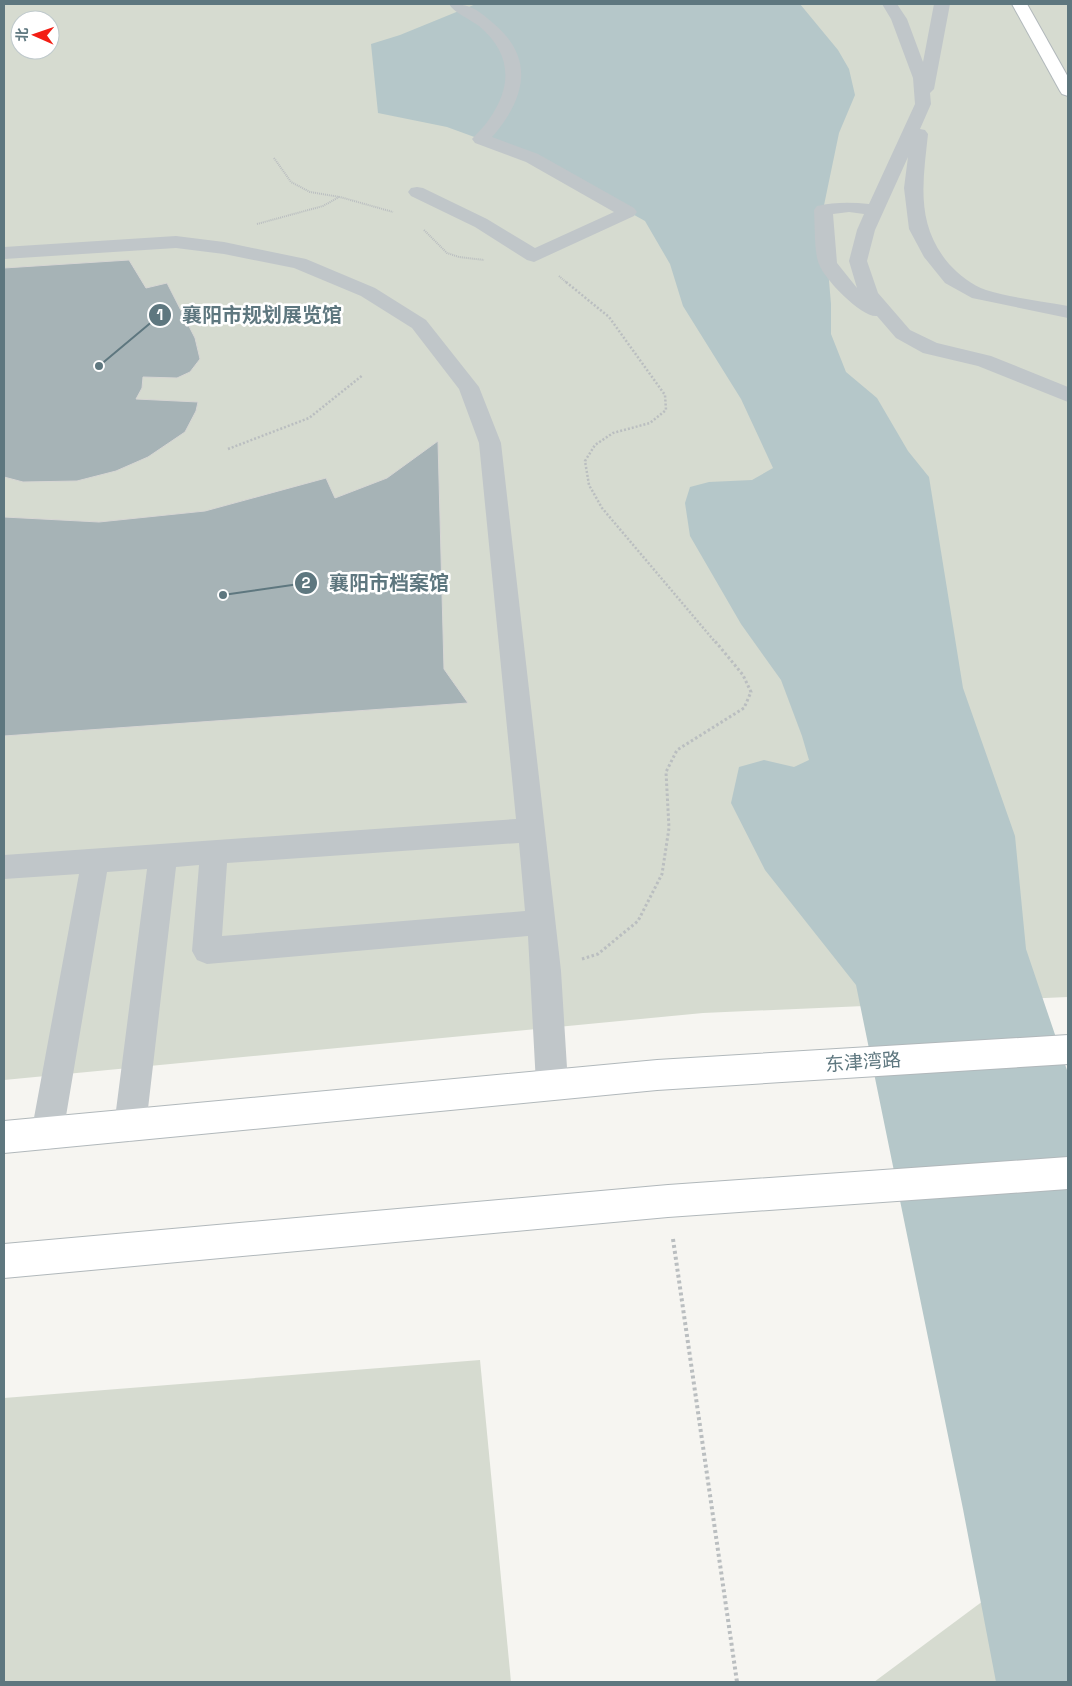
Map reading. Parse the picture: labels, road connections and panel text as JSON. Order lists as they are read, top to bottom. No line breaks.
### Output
{"streets":{"main road":["东津湾路"]},"places":["襄阳市规划展览馆","襄阳市档案馆"],"north":"left"}
